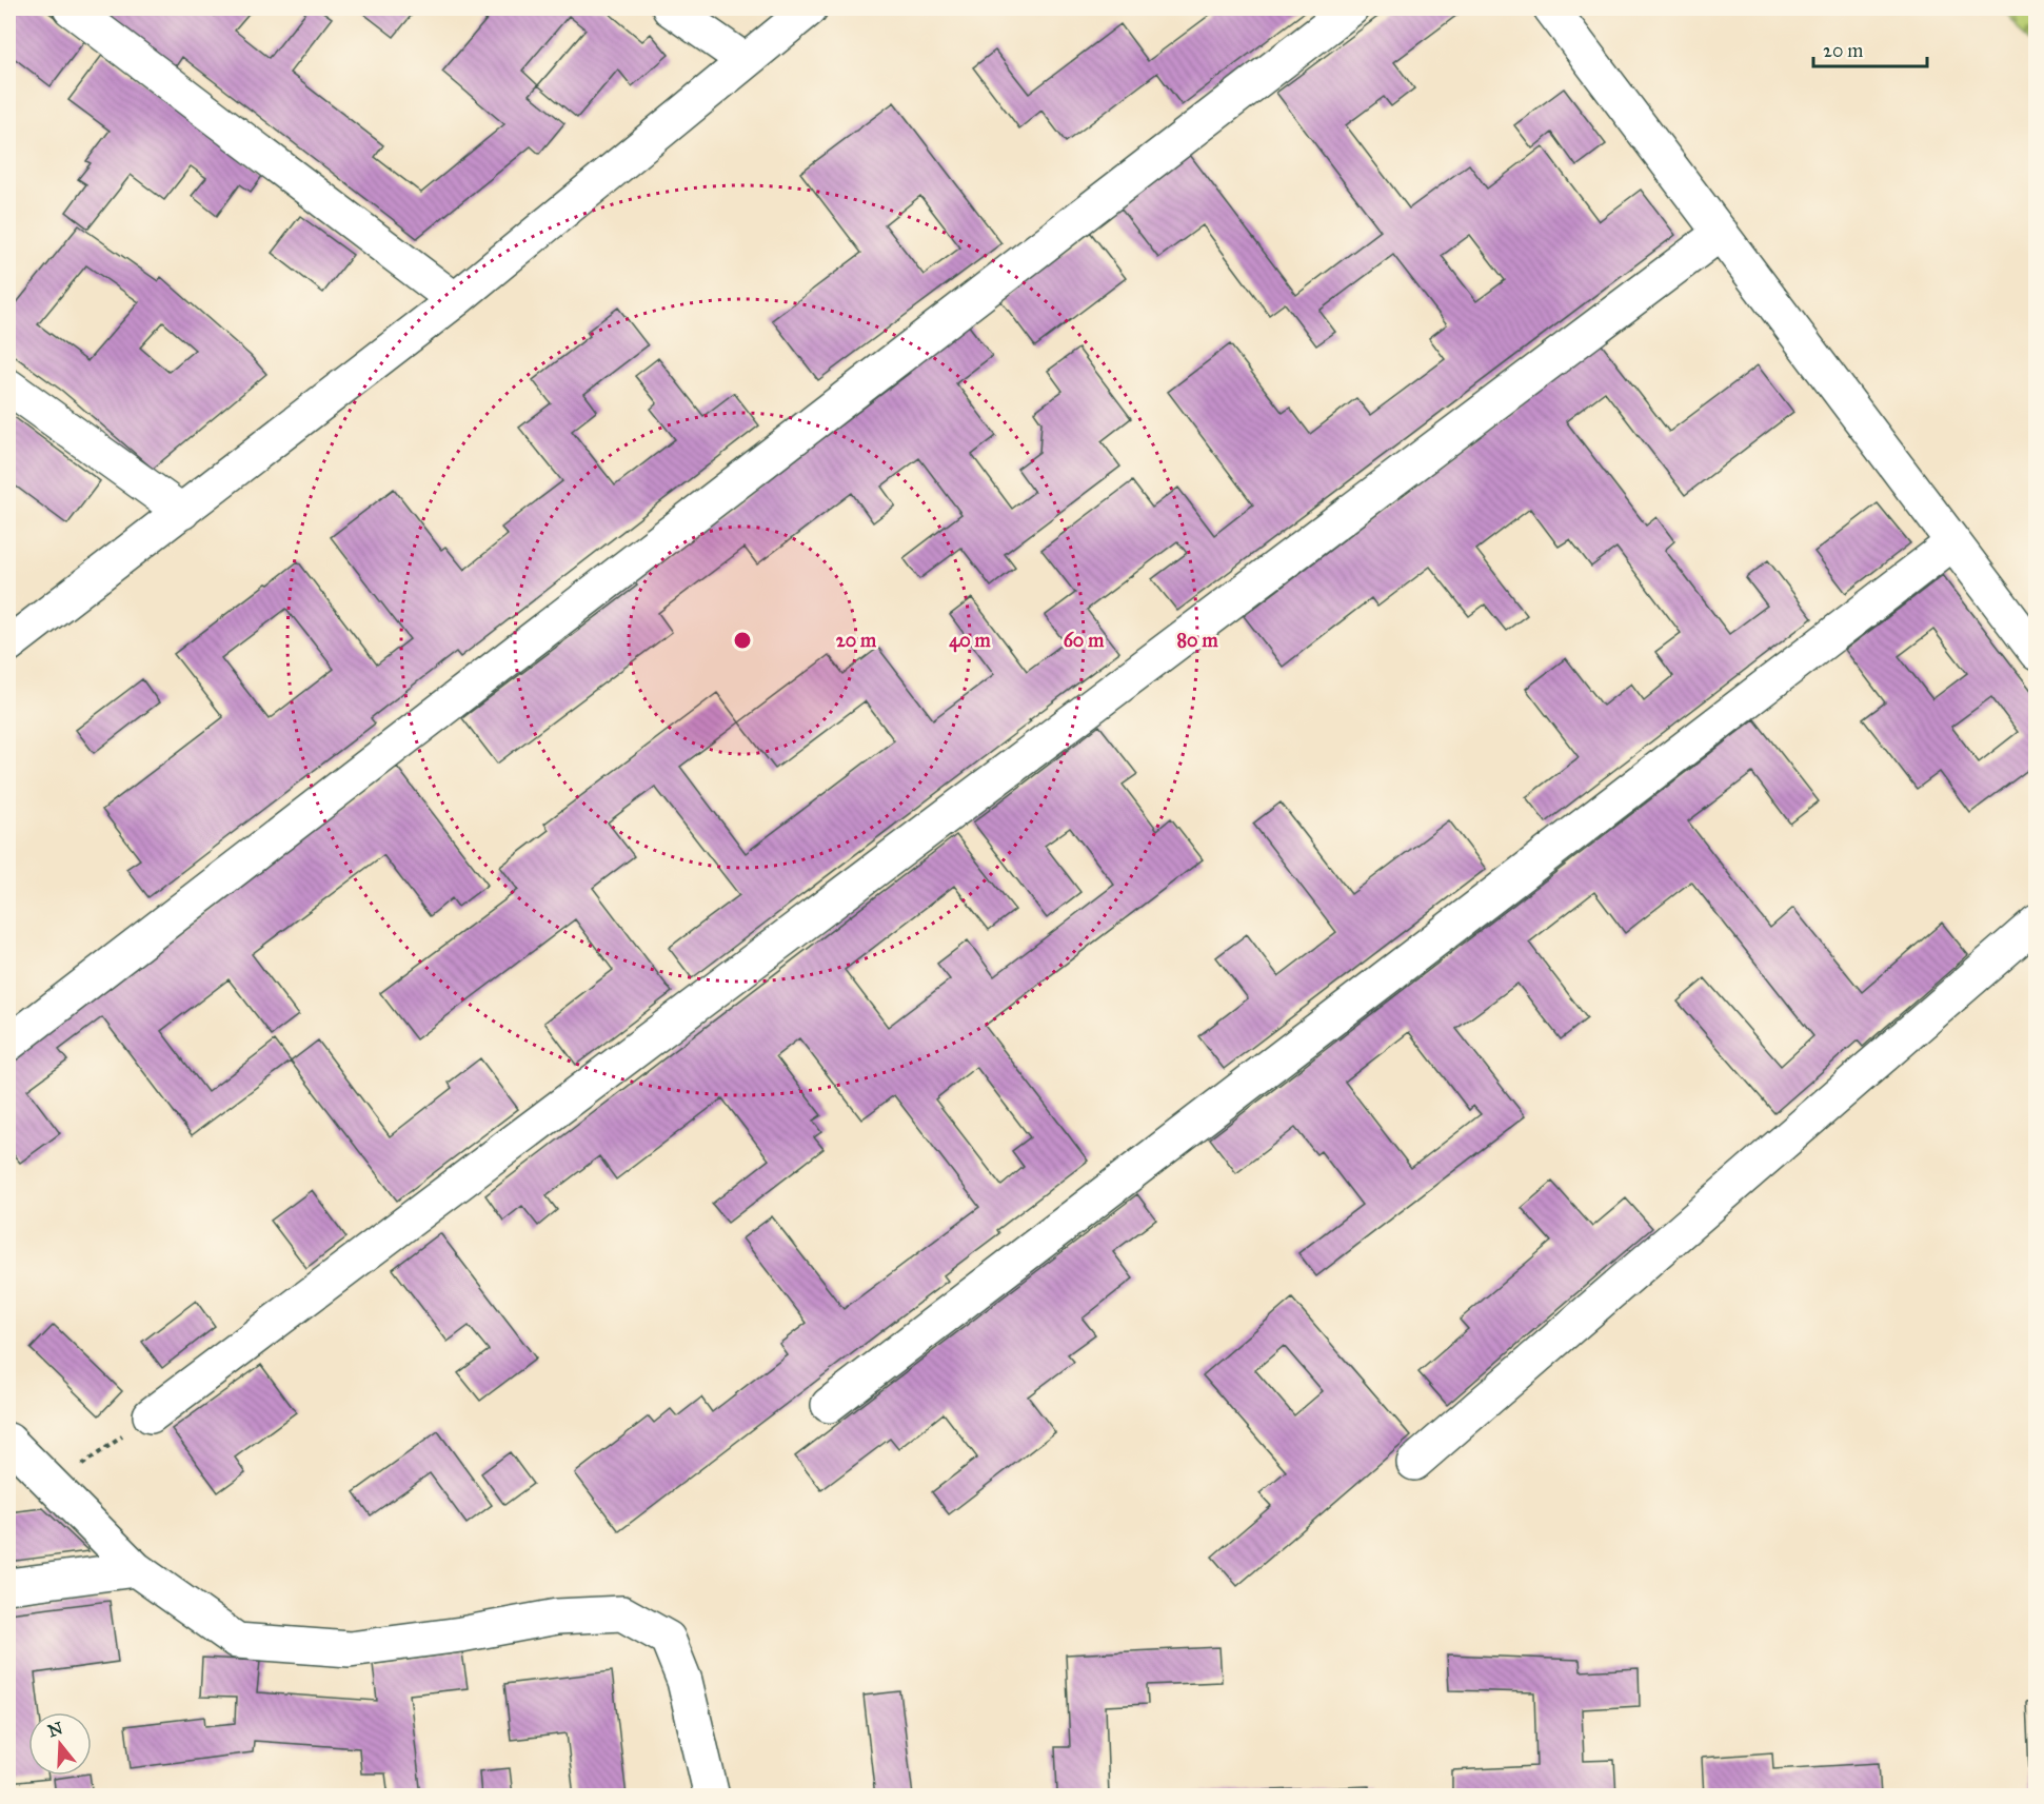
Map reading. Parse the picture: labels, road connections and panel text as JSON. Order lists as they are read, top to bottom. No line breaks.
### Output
{"scale_bar":"20 m","north":"top","rings":["20 m","40 m","60 m","80 m"]}
